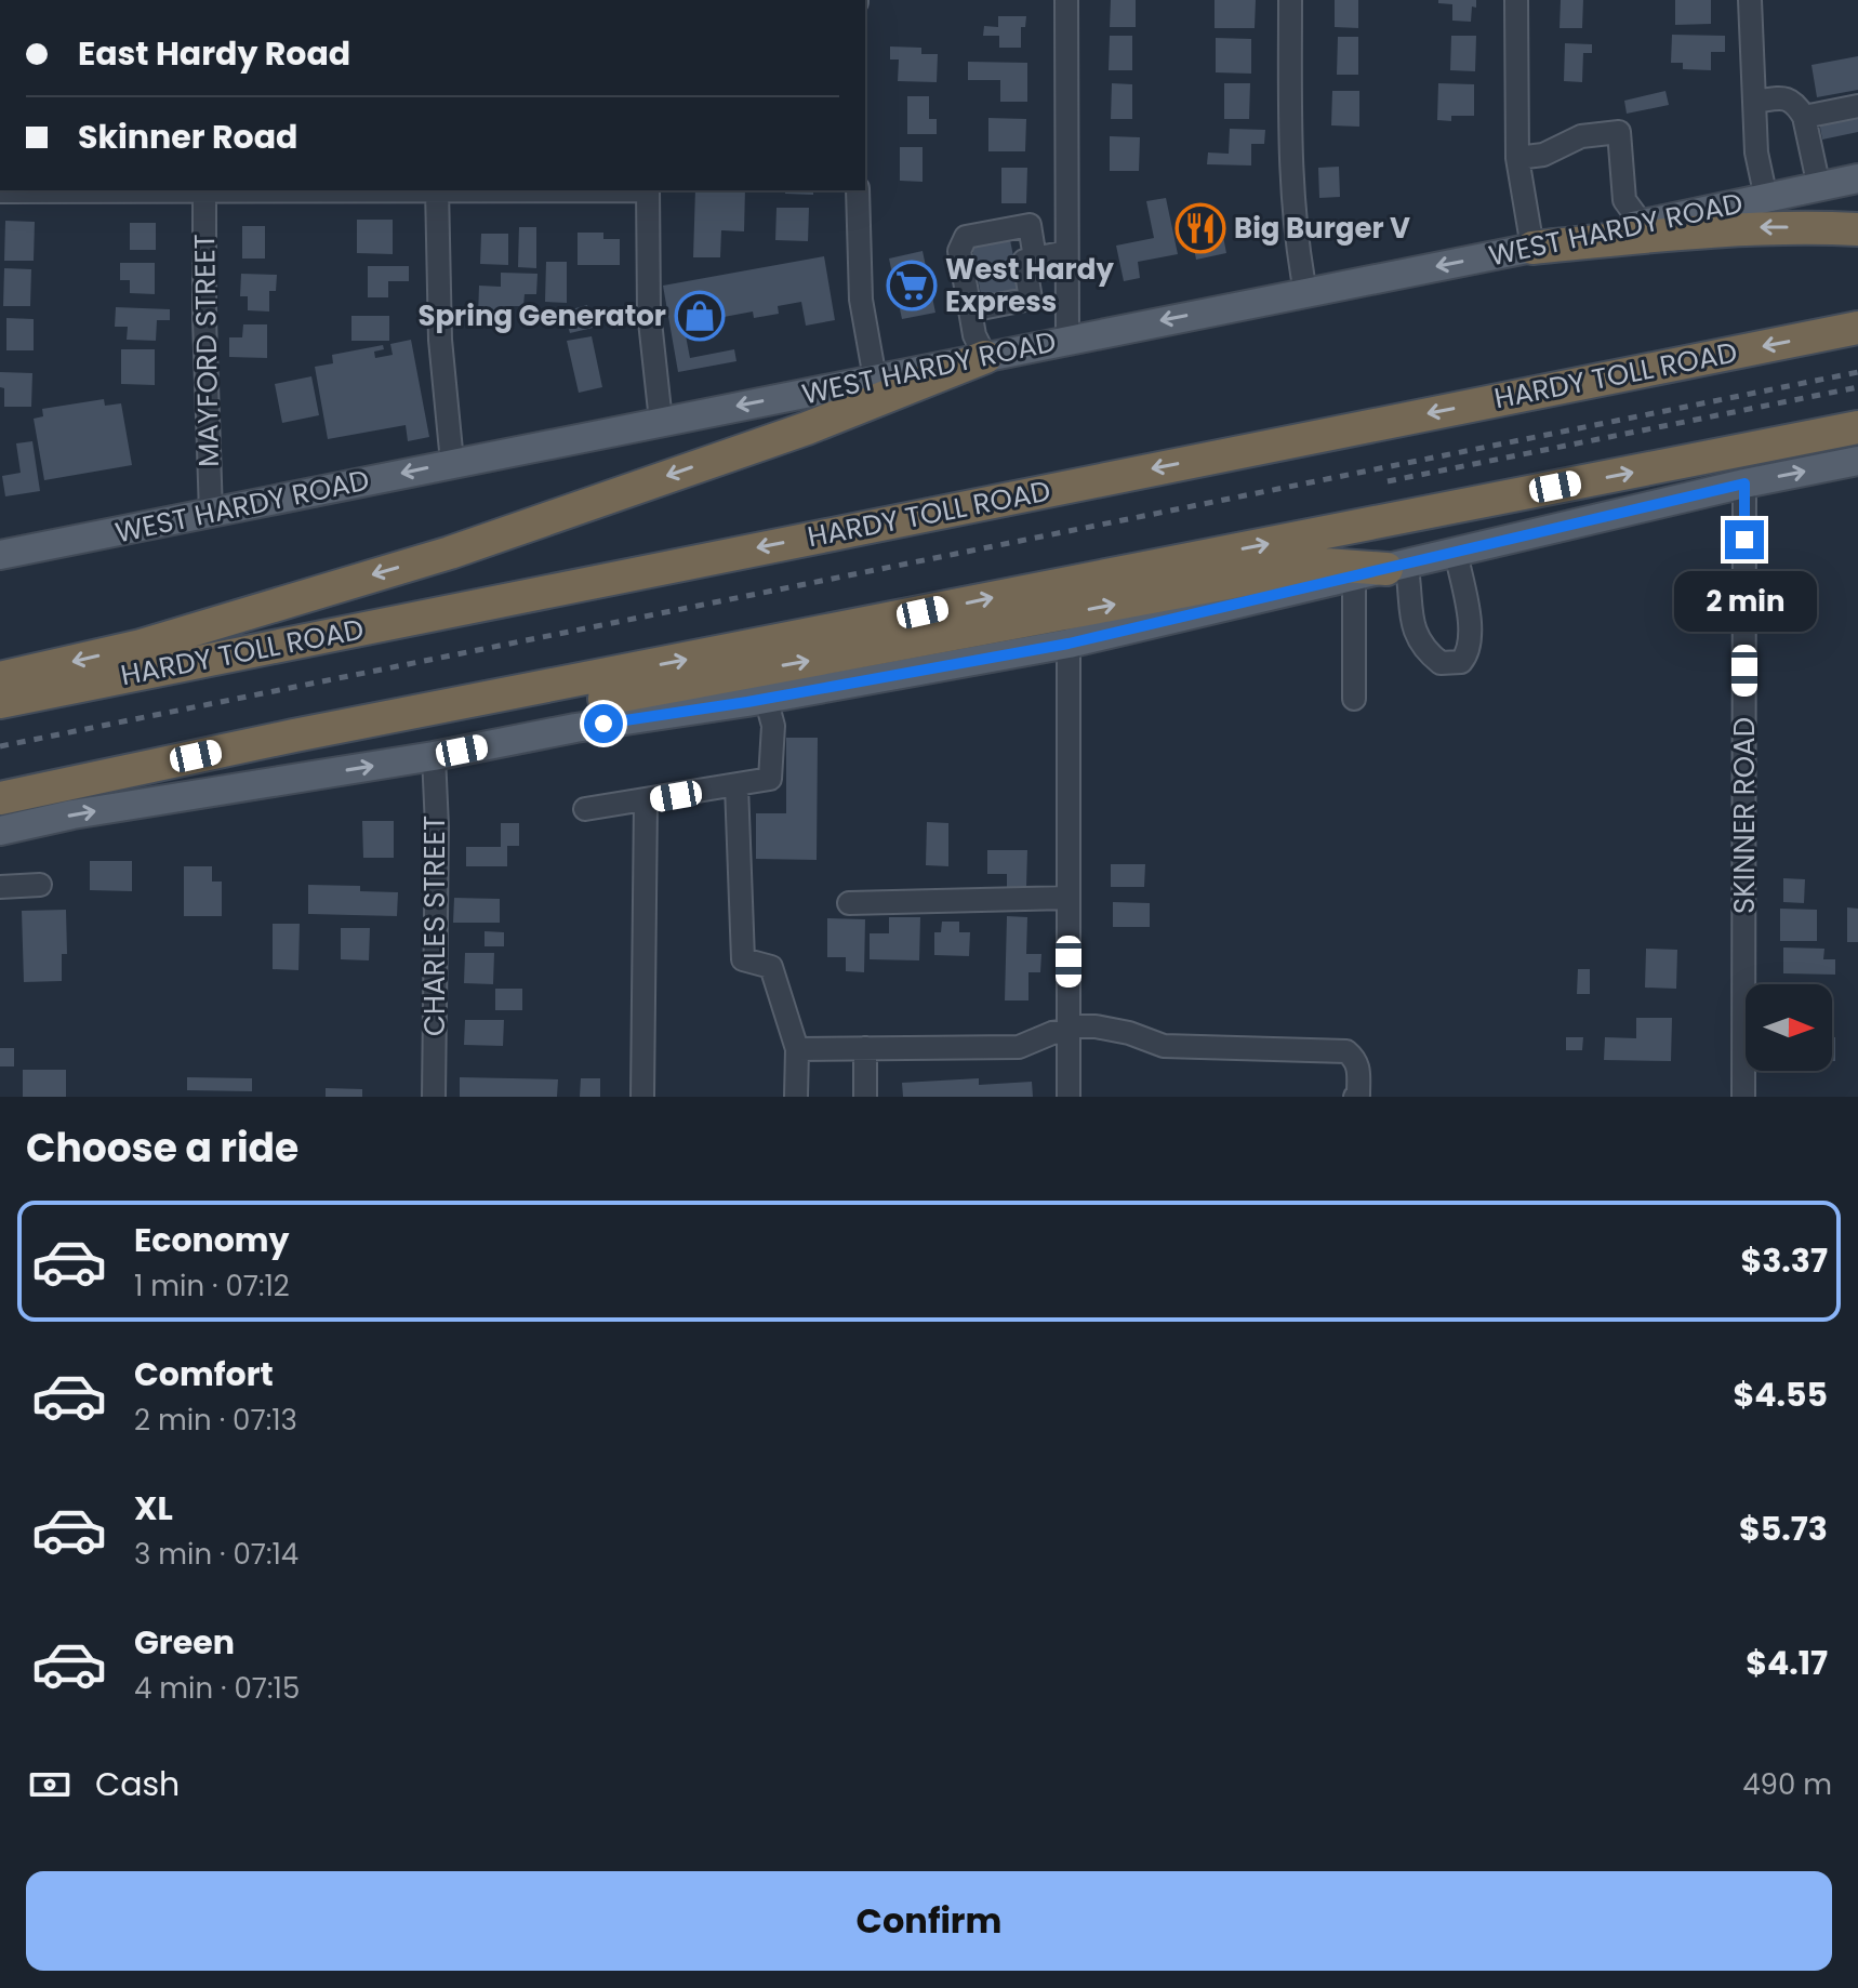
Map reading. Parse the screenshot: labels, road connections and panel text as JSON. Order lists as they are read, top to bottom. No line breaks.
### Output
{"streets":{"highway":["HARDY TOLL ROAD"],"main road":["WEST HARDY ROAD"],"street":["MAYFORD STREET","SKINNER ROAD","CHARLES STREET"]},"crossings":[["WEST HARDY ROAD","MAYFORD STREET"]],"one_way":["WEST HARDY ROAD"],"places":{"restaurant":["Big Burger V"],"supermarket":["West Hardy Express"],"shop":["Spring Generator"]},"north":"right","page":{"banner":["East Hardy Road","Skinner Road"],"bubble":"2 min","heading":"Choose a ride","list":[{"name":"Economy","note":"1 min · 07:12","value":"$3.37"},{"name":"Comfort","note":"2 min · 07:13","value":"$4.55"},{"name":"XL","note":"3 min · 07:14","value":"$5.73"},{"name":"Green","note":"4 min · 07:15","value":"$4.17"}],"pay":["Cash","490 m"],"buttons":"Confirm"}}
